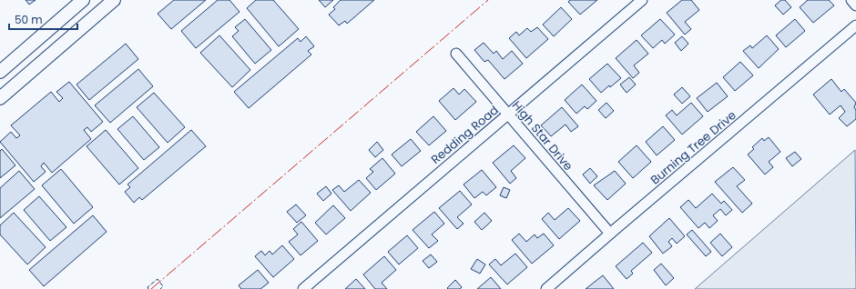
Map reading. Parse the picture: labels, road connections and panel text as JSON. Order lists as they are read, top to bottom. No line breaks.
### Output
{"streets":{"street":["Redding Road","High Star Drive","Burning Tree Drive"]},"crossings":[["Redding Road","High Star Drive"],["High Star Drive","Burning Tree Drive"]],"scale_bar":"50 m"}
